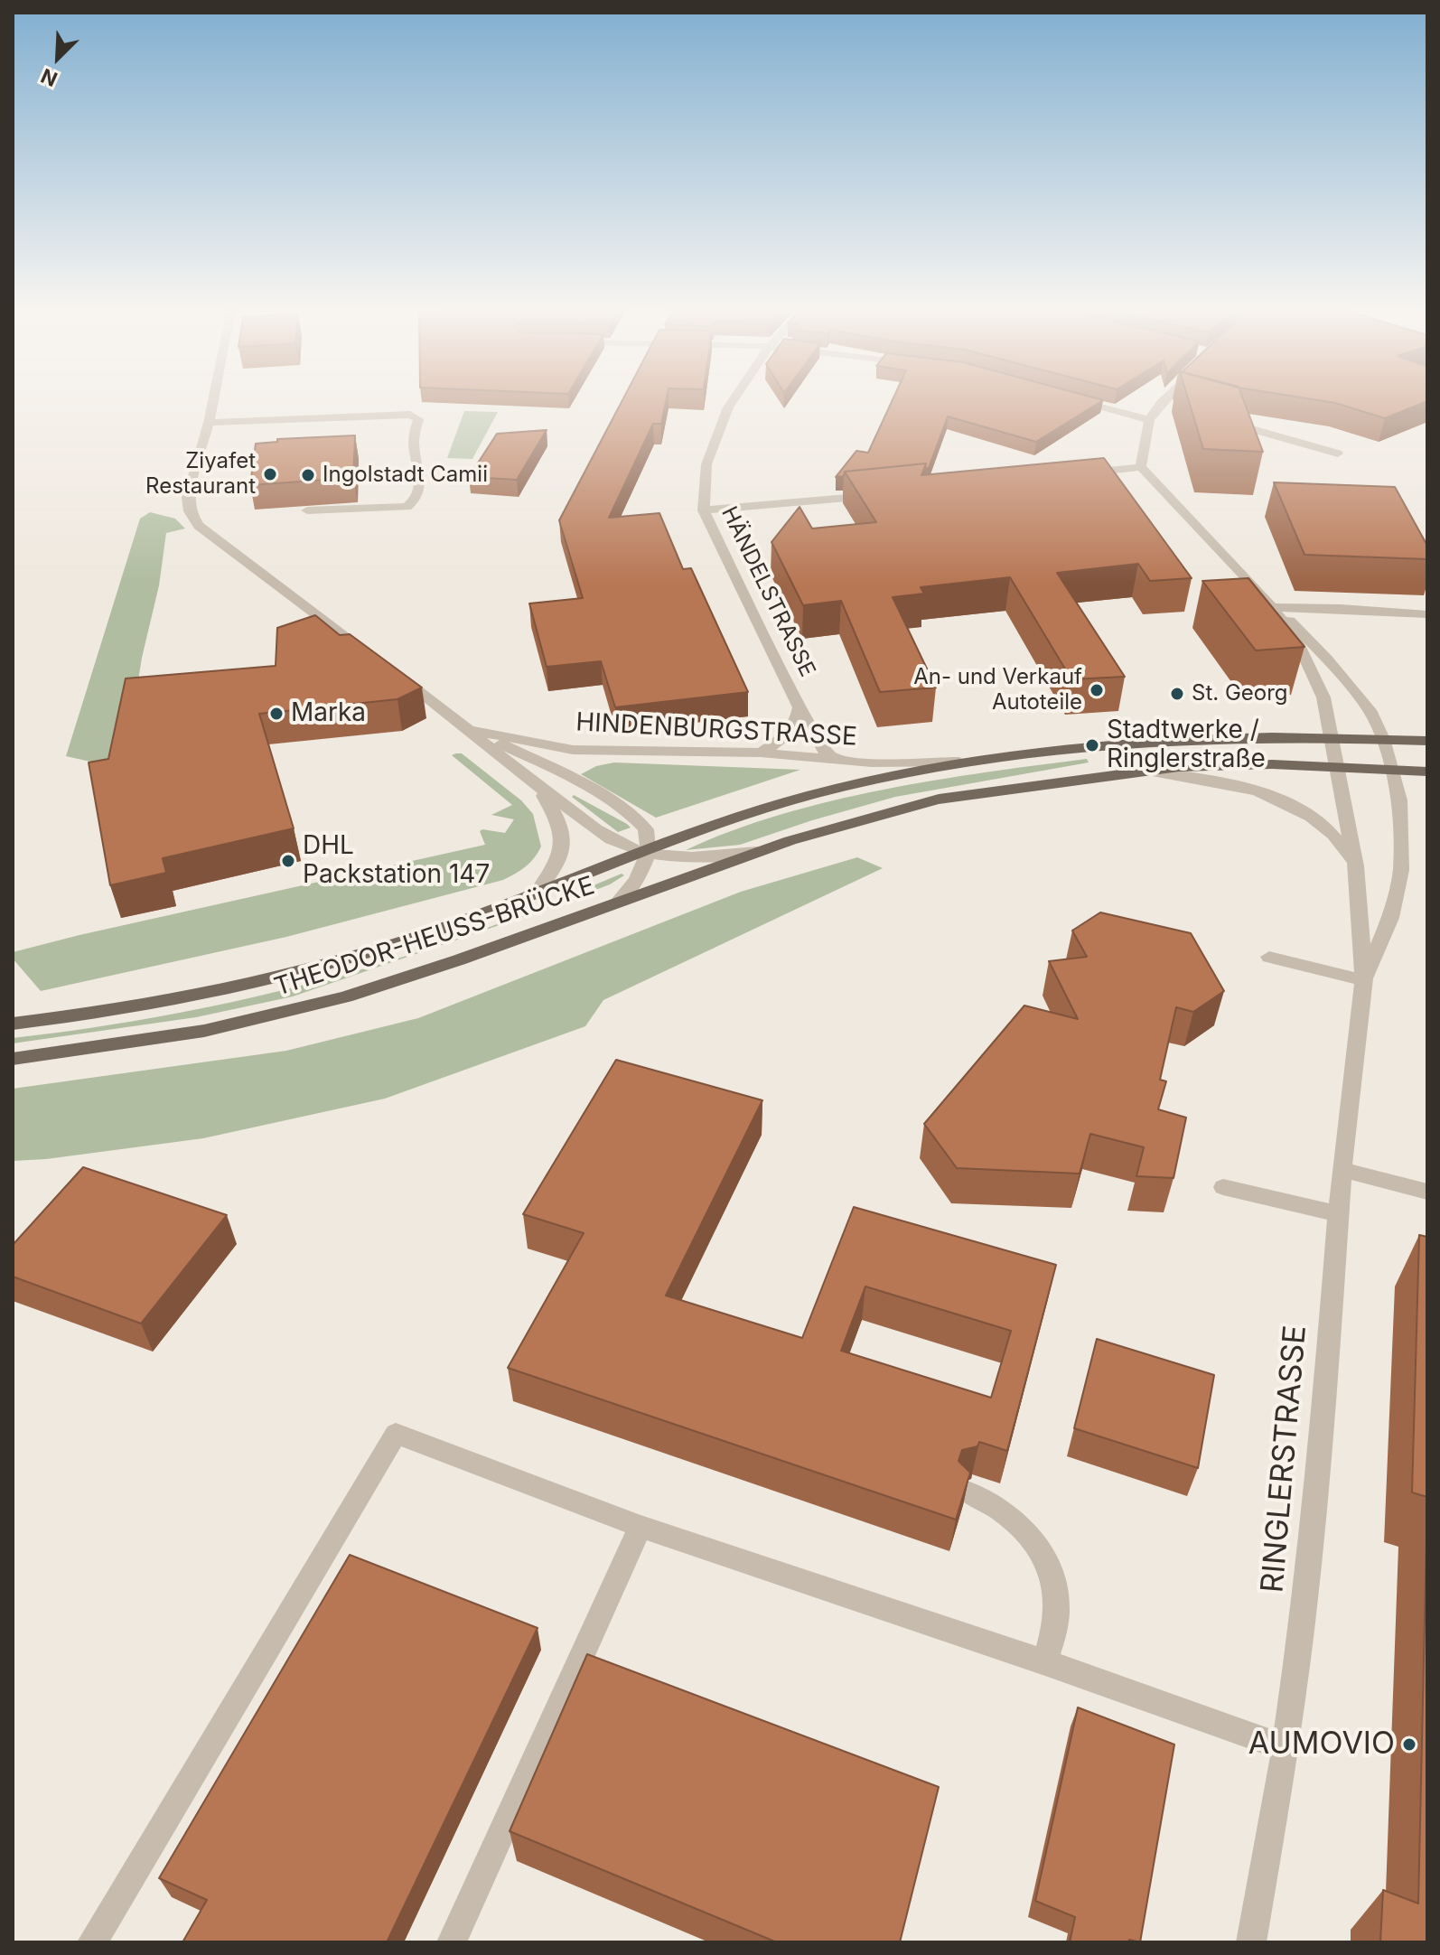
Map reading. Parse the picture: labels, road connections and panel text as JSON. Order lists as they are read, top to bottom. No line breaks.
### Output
{"streets":{"main road":["HINDENBURGSTRASSE","THEODOR-HEUSS-BRÜCKE"],"street":["HÄNDELSTRASSE","RINGLERSTRASSE"]},"crossings":[["HÄNDELSTRASSE","HINDENBURGSTRASSE"],["HINDENBURGSTRASSE","THEODOR-HEUSS-BRÜCKE"],["HINDENBURGSTRASSE","RINGLERSTRASSE"]],"places":["Ziyafet Restaurant","Ingolstadt Camii","An- und Verkauf Autoteile","St. Georg","Marka","Stadtwerke / Ringlerstraße","DHL Packstation 147","AUMOVIO"],"north":"bottom left"}
